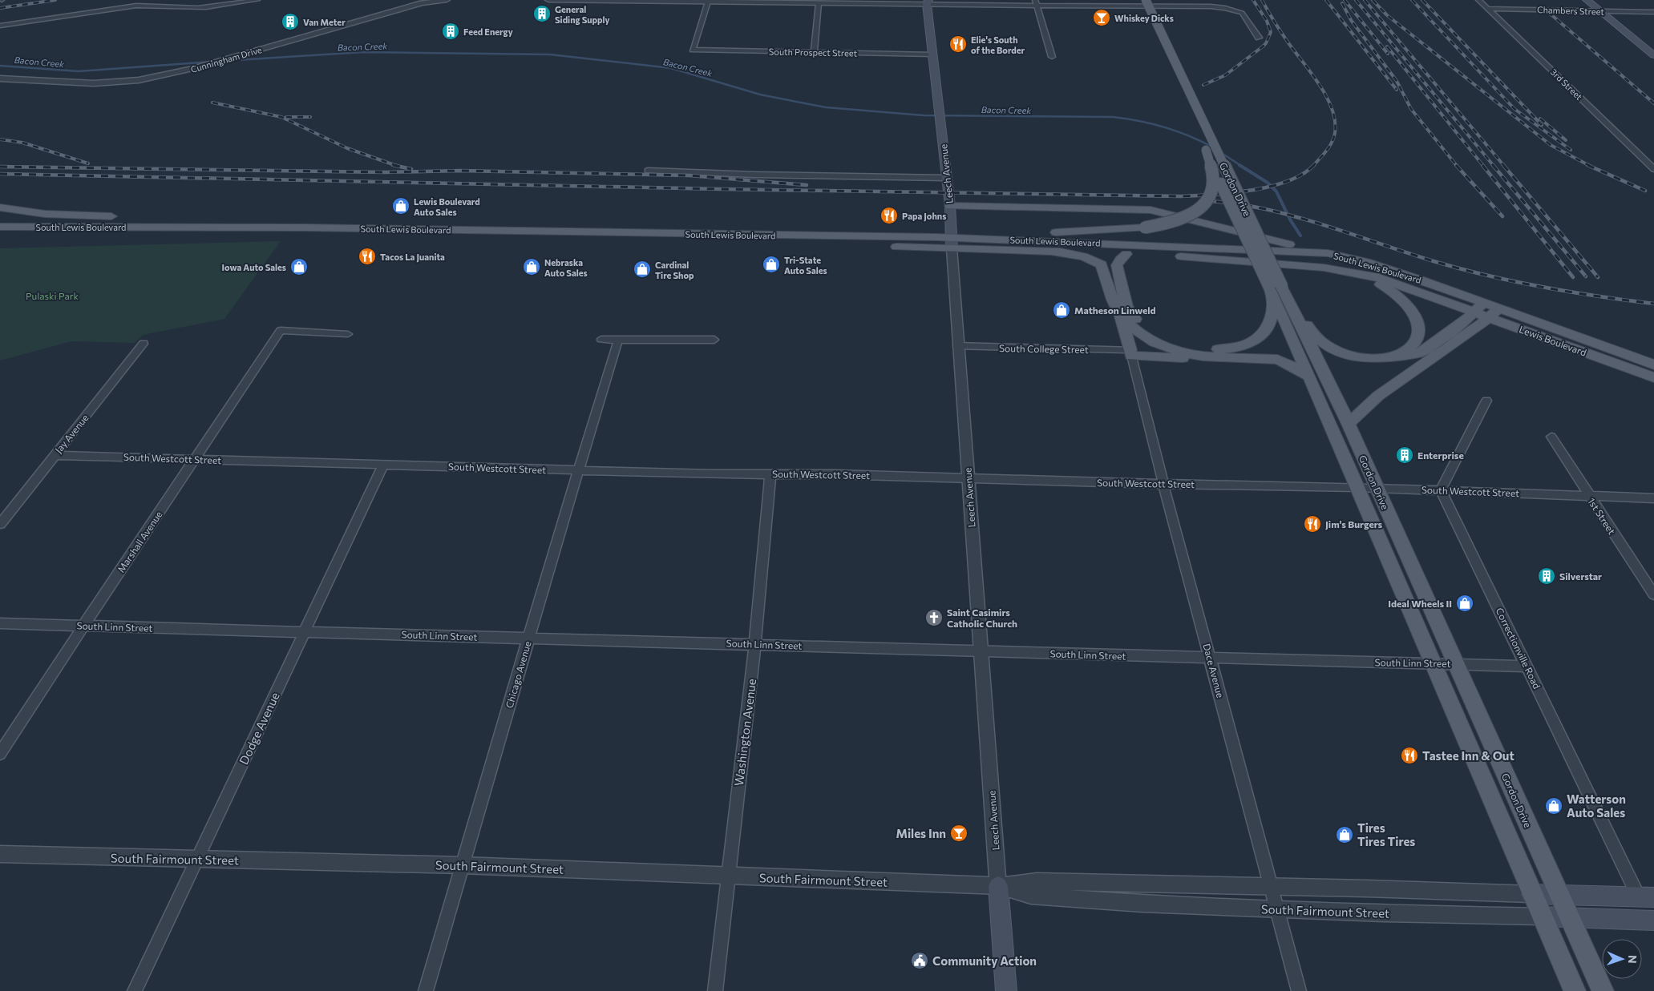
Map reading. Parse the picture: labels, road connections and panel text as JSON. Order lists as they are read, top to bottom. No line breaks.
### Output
{"streets":{"main road":["Leech Avenue","Gordon Drive","South Lewis Boulevard","Lewis Boulevard","South Fairmount Street"],"street":["Chambers Street","South Prospect Street","Cunningham Drive","3rd Street","South College Street","Jay Avenue","South Westcott Street","1st Street","Marshall Avenue","South Linn Street","Correctionville Road","Dace Avenue","Chicago Avenue","Dodge Avenue","Washington Avenue"]},"crossings":[["Chambers Street","3rd Street"],["South Prospect Street","Leech Avenue"],["Leech Avenue","South Lewis Boulevard"],["Leech Avenue","South College Street"],["Leech Avenue","South Westcott Street"],["Leech Avenue","South Linn Street"],["Leech Avenue","South Fairmount Street"],["Gordon Drive","South Westcott Street"],["Gordon Drive","South Linn Street"],["Gordon Drive","South Fairmount Street"],["South Lewis Boulevard","Lewis Boulevard"],["South College Street","Dace Avenue"],["Jay Avenue","South Westcott Street"],["South Westcott Street","1st Street"],["South Westcott Street","Marshall Avenue"],["South Westcott Street","Correctionville Road"],["South Westcott Street","Dace Avenue"],["South Westcott Street","Chicago Avenue"],["South Westcott Street","Dodge Avenue"],["South Westcott Street","Washington Avenue"],["Marshall Avenue","South Linn Street"],["South Linn Street","Correctionville Road"],["South Linn Street","Dace Avenue"],["South Linn Street","Chicago Avenue"],["South Linn Street","Dodge Avenue"],["South Linn Street","Washington Avenue"],["Correctionville Road","South Fairmount Street"],["Dace Avenue","South Fairmount Street"],["Chicago Avenue","South Fairmount Street"],["Dodge Avenue","South Fairmount Street"],["Washington Avenue","South Fairmount Street"]],"water":["Bacon Creek"],"parks":["Pulaski Park"],"places":{"building":["General Siding Supply","Van Meter","Feed Energy","Enterprise","Silverstar"],"bar":["Whiskey Dicks","Miles Inn"],"restaurant":["Elie's South of the Border","Papa Johns","Tacos La Juanita","Jim's Burgers","Tastee Inn & Out"],"shop":["Lewis Boulevard Auto Sales","Tri-State Auto Sales","Iowa Auto Sales","Nebraska Auto Sales","Cardinal Tire Shop","Matheson Linweld","Ideal Wheels II","Watterson Auto Sales","Tires Tires Tires"],"church":["Saint Casimirs Catholic Church"],"public building":["Community Action"]},"north":"right"}
